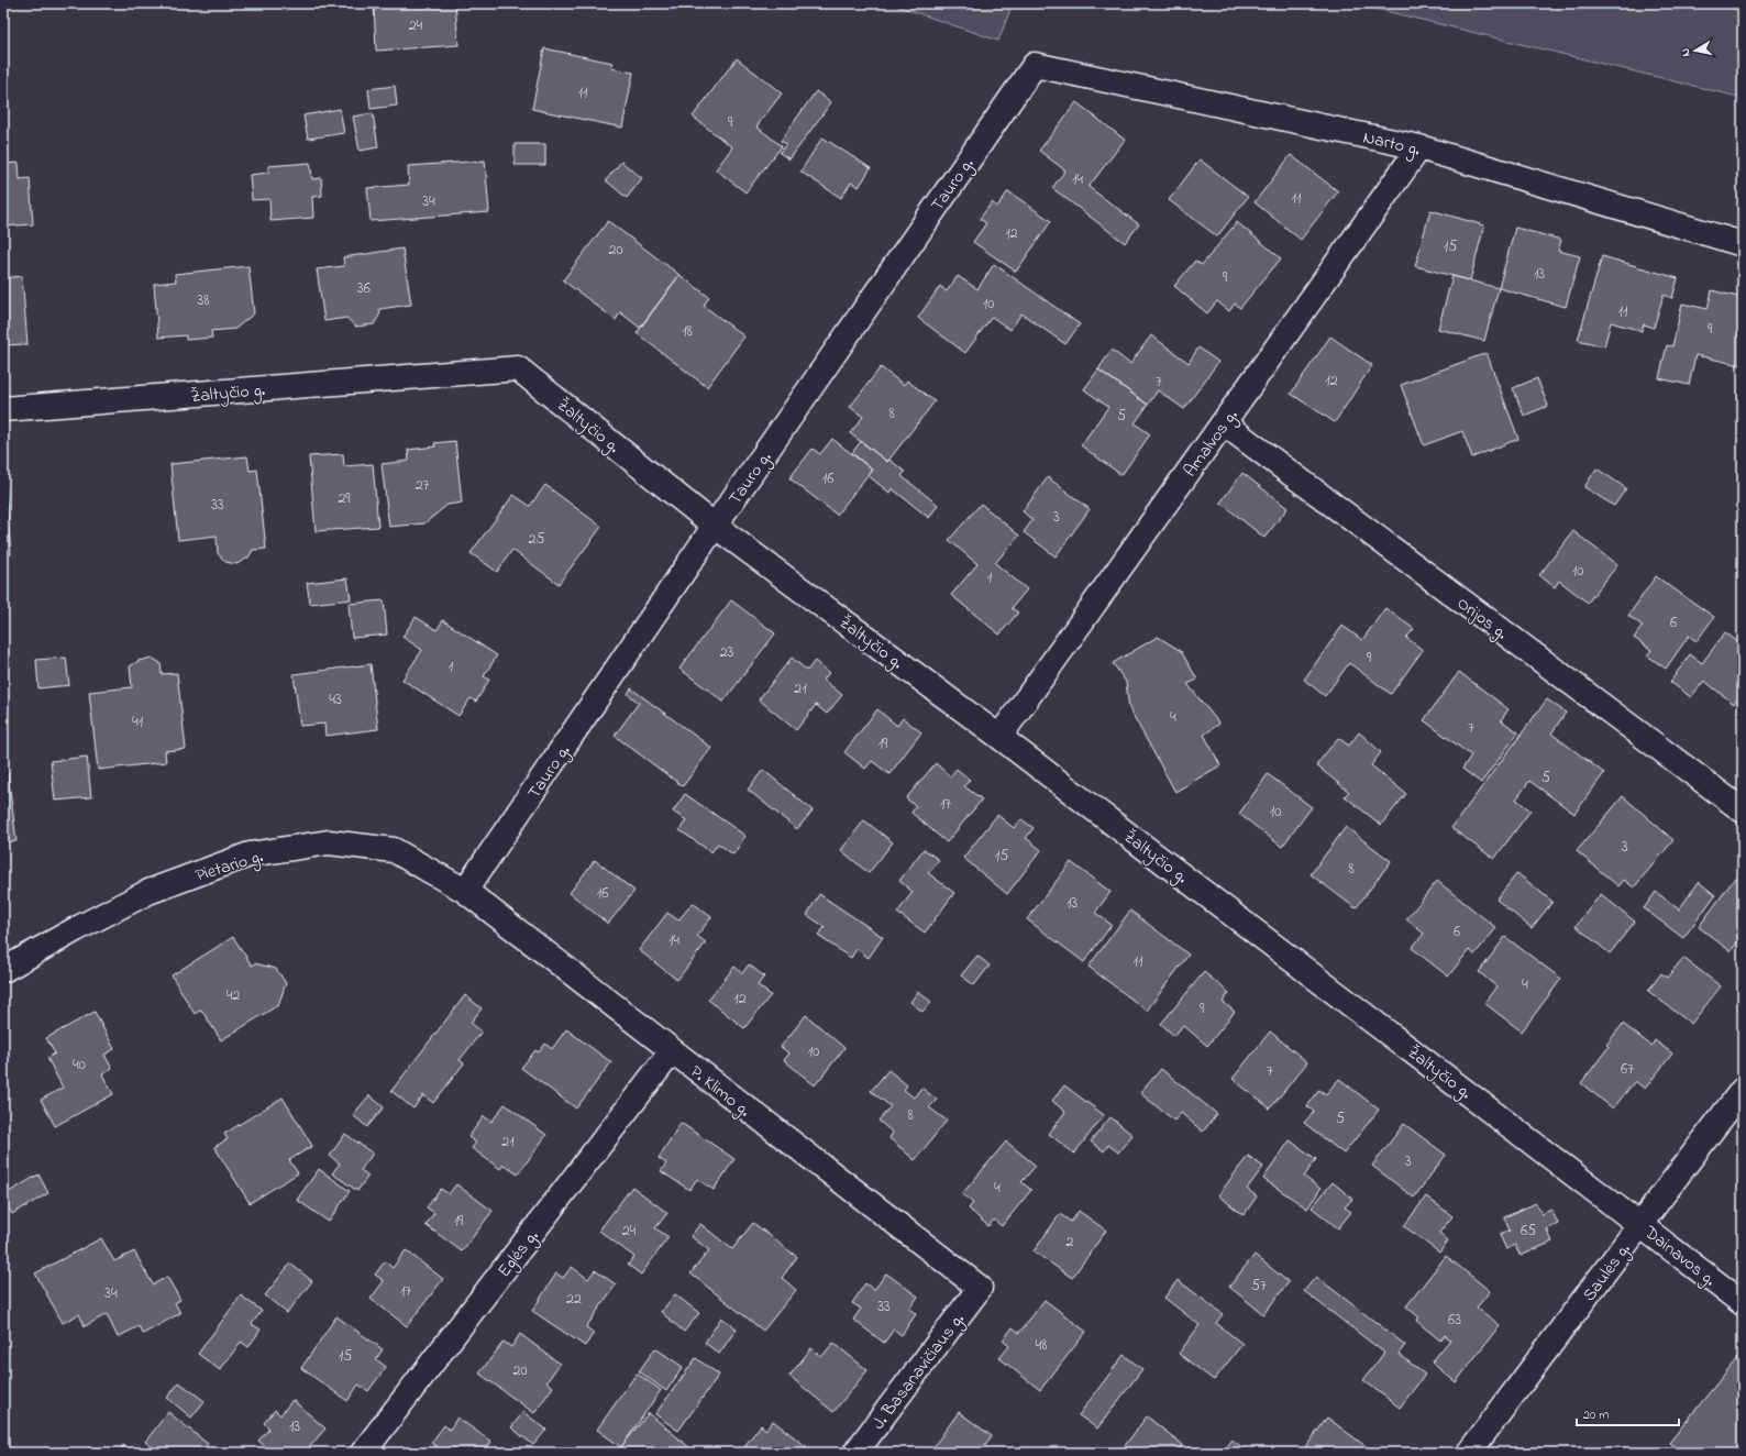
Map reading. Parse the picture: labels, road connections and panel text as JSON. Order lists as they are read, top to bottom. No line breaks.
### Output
{"streets":{"street":["Narto g.","Tauro g.","Žaltyčio g.","Amalvos g.","Orijos g.","Pietario g.","P. Klimo g.","Eglės g.","Dainavos g.","Saulės g.","J. Basanavičiaus g."]},"crossings":[["Narto g.","Tauro g."],["Narto g.","Amalvos g."],["Tauro g.","Žaltyčio g."],["Tauro g.","Pietario g."],["Tauro g.","P. Klimo g."],["Žaltyčio g.","Amalvos g."],["Žaltyčio g.","Dainavos g."],["Žaltyčio g.","Saulės g."],["Amalvos g.","Orijos g."],["Pietario g.","P. Klimo g."],["P. Klimo g.","Eglės g."],["P. Klimo g.","J. Basanavičiaus g."],["Dainavos g.","Saulės g."]],"house_numbers":["24","11","9","14","11","34","12","15","20","13","9","36","38","10","11","9","18","12","7","8","5","16","27","29","33","3","25","10","1","6","23","9","1","21","43","4","41","7","19","5","17","10","3","15","8","16","13","6","14","11","4","42","12","9","10","40","67","7","8","5","21","3","4","19","24","65","2","57","17","34","22","33","63","48","15","20","13"],"scale_bar":"20 m","north":"left"}
